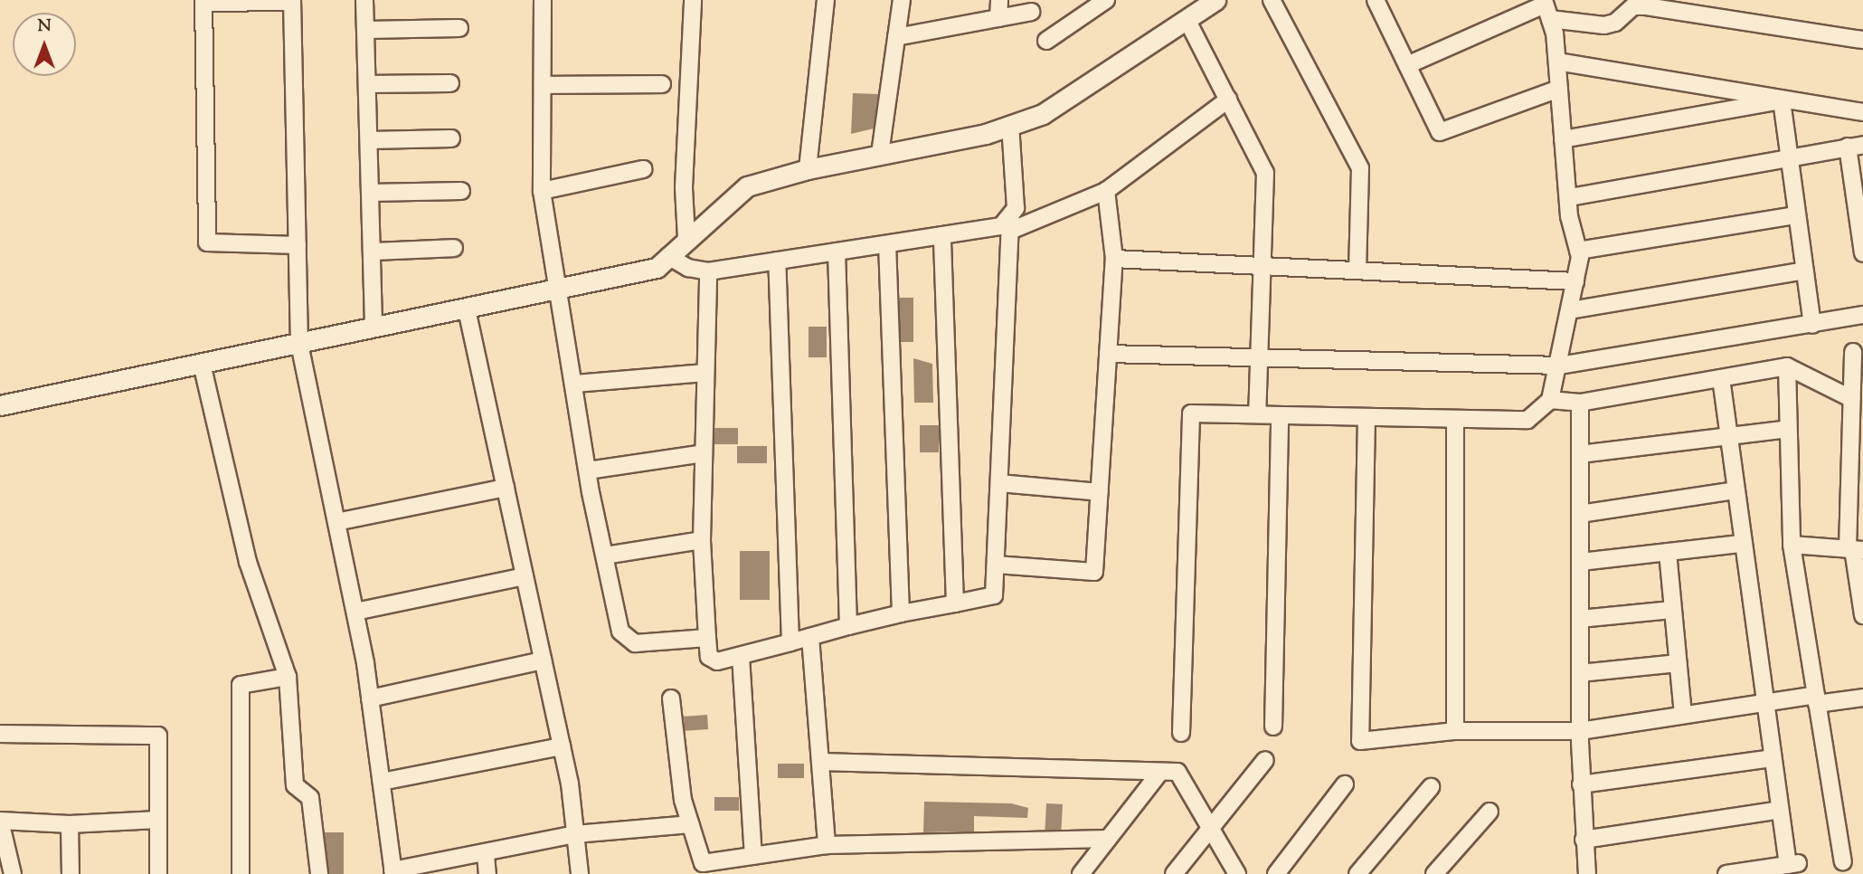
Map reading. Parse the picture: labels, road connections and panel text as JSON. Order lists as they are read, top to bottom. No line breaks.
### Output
{"north":"top"}
